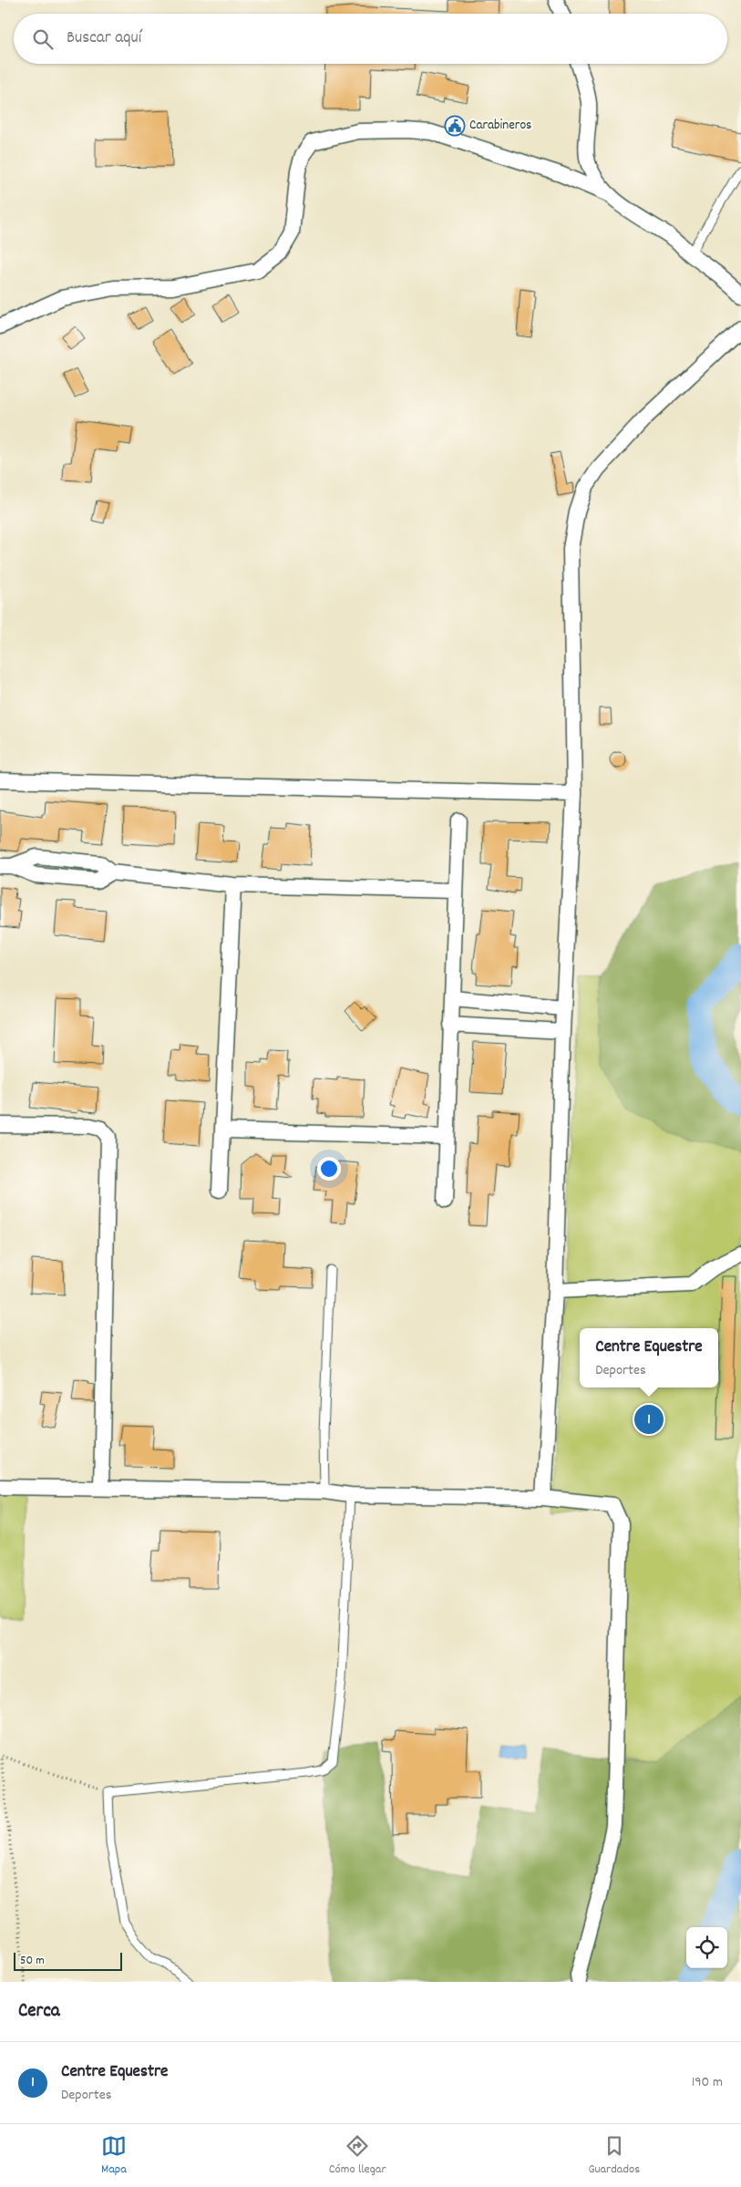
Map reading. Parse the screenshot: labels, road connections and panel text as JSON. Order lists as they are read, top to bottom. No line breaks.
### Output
{"places":{"public building":["Carabineros"]},"scale_bar":"50 m","page":{"search":"Buscar aquí","popup":["Centre Equestre","Deportes"],"pins":"1","scale":"50 m","heading":"Cerca","list":[{"mark":"1","name":"Centre Equestre","note":"Deportes","value":"190 m"}],"nav":["Mapa","Cómo llegar","Guardados"]}}
